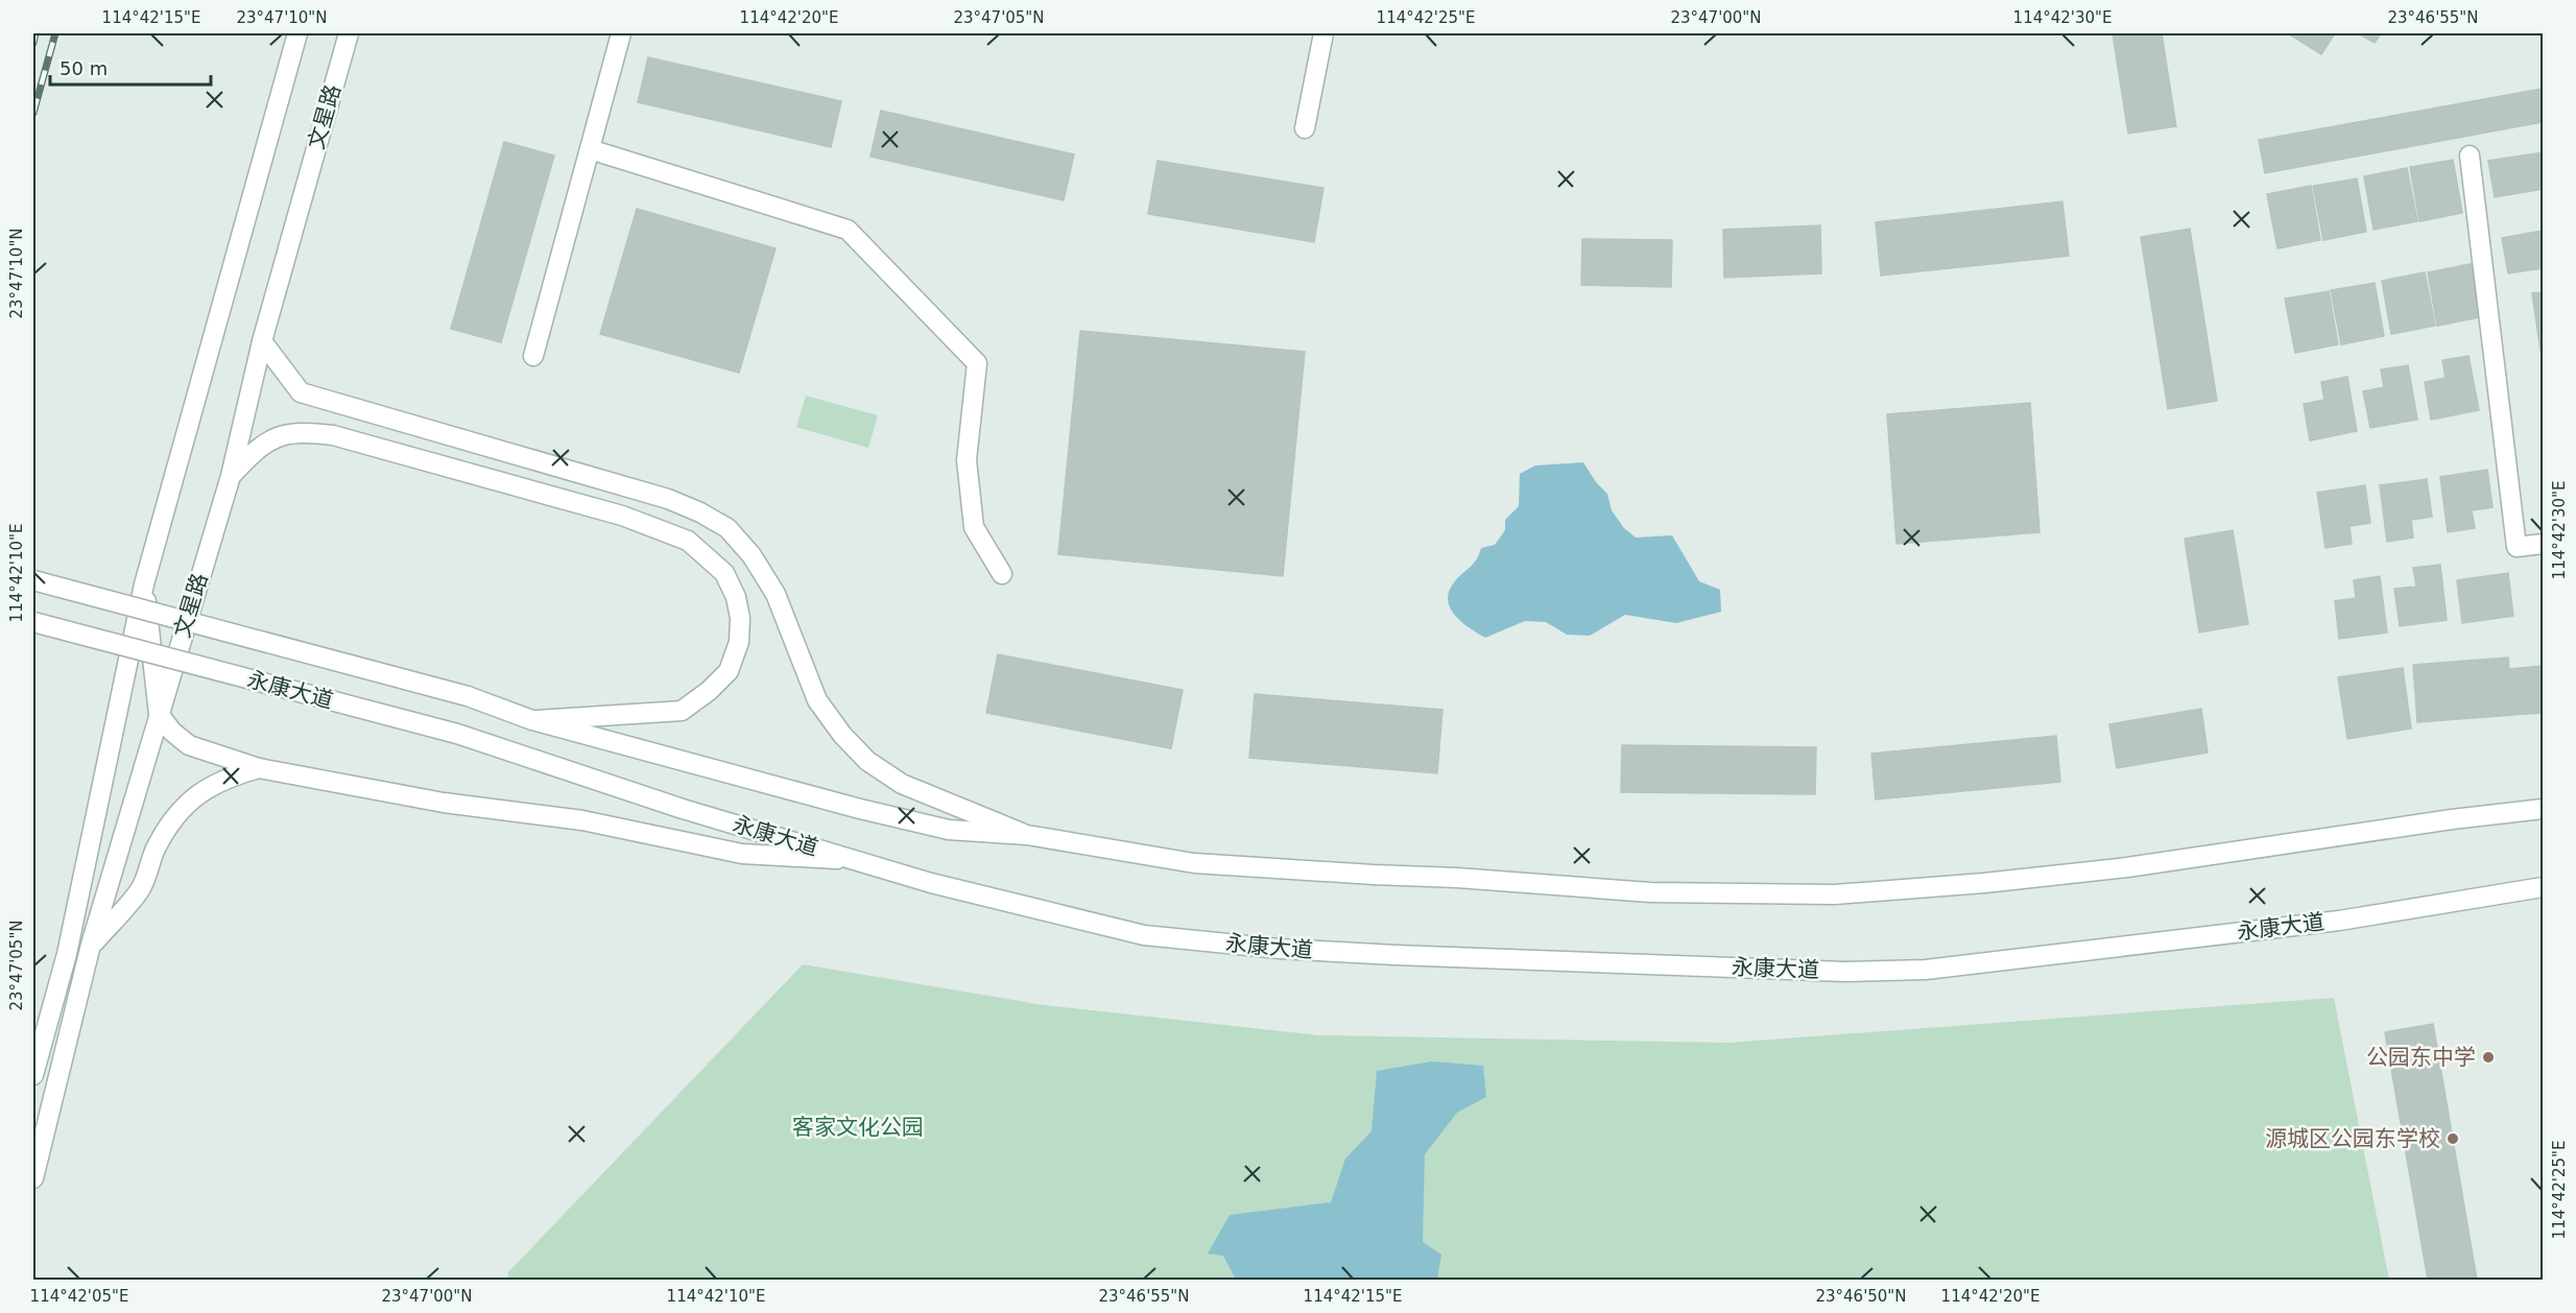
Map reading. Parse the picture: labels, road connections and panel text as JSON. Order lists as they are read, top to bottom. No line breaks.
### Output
{"streets":{"street":["文星路","永康大道"]},"parks":["客家文化公园"],"places":["公园东中学","源城区公园东学校"],"scale_bar":"50 m","coordinates":["114°42'15\"E","23°47'10\"N","114°42'20\"E","23°47'05\"N","114°42'25\"E","23°47'00\"N","114°42'30\"E","23°46'55\"N","114°42'10\"E","114°42'05\"E","23°46'50\"N"]}
